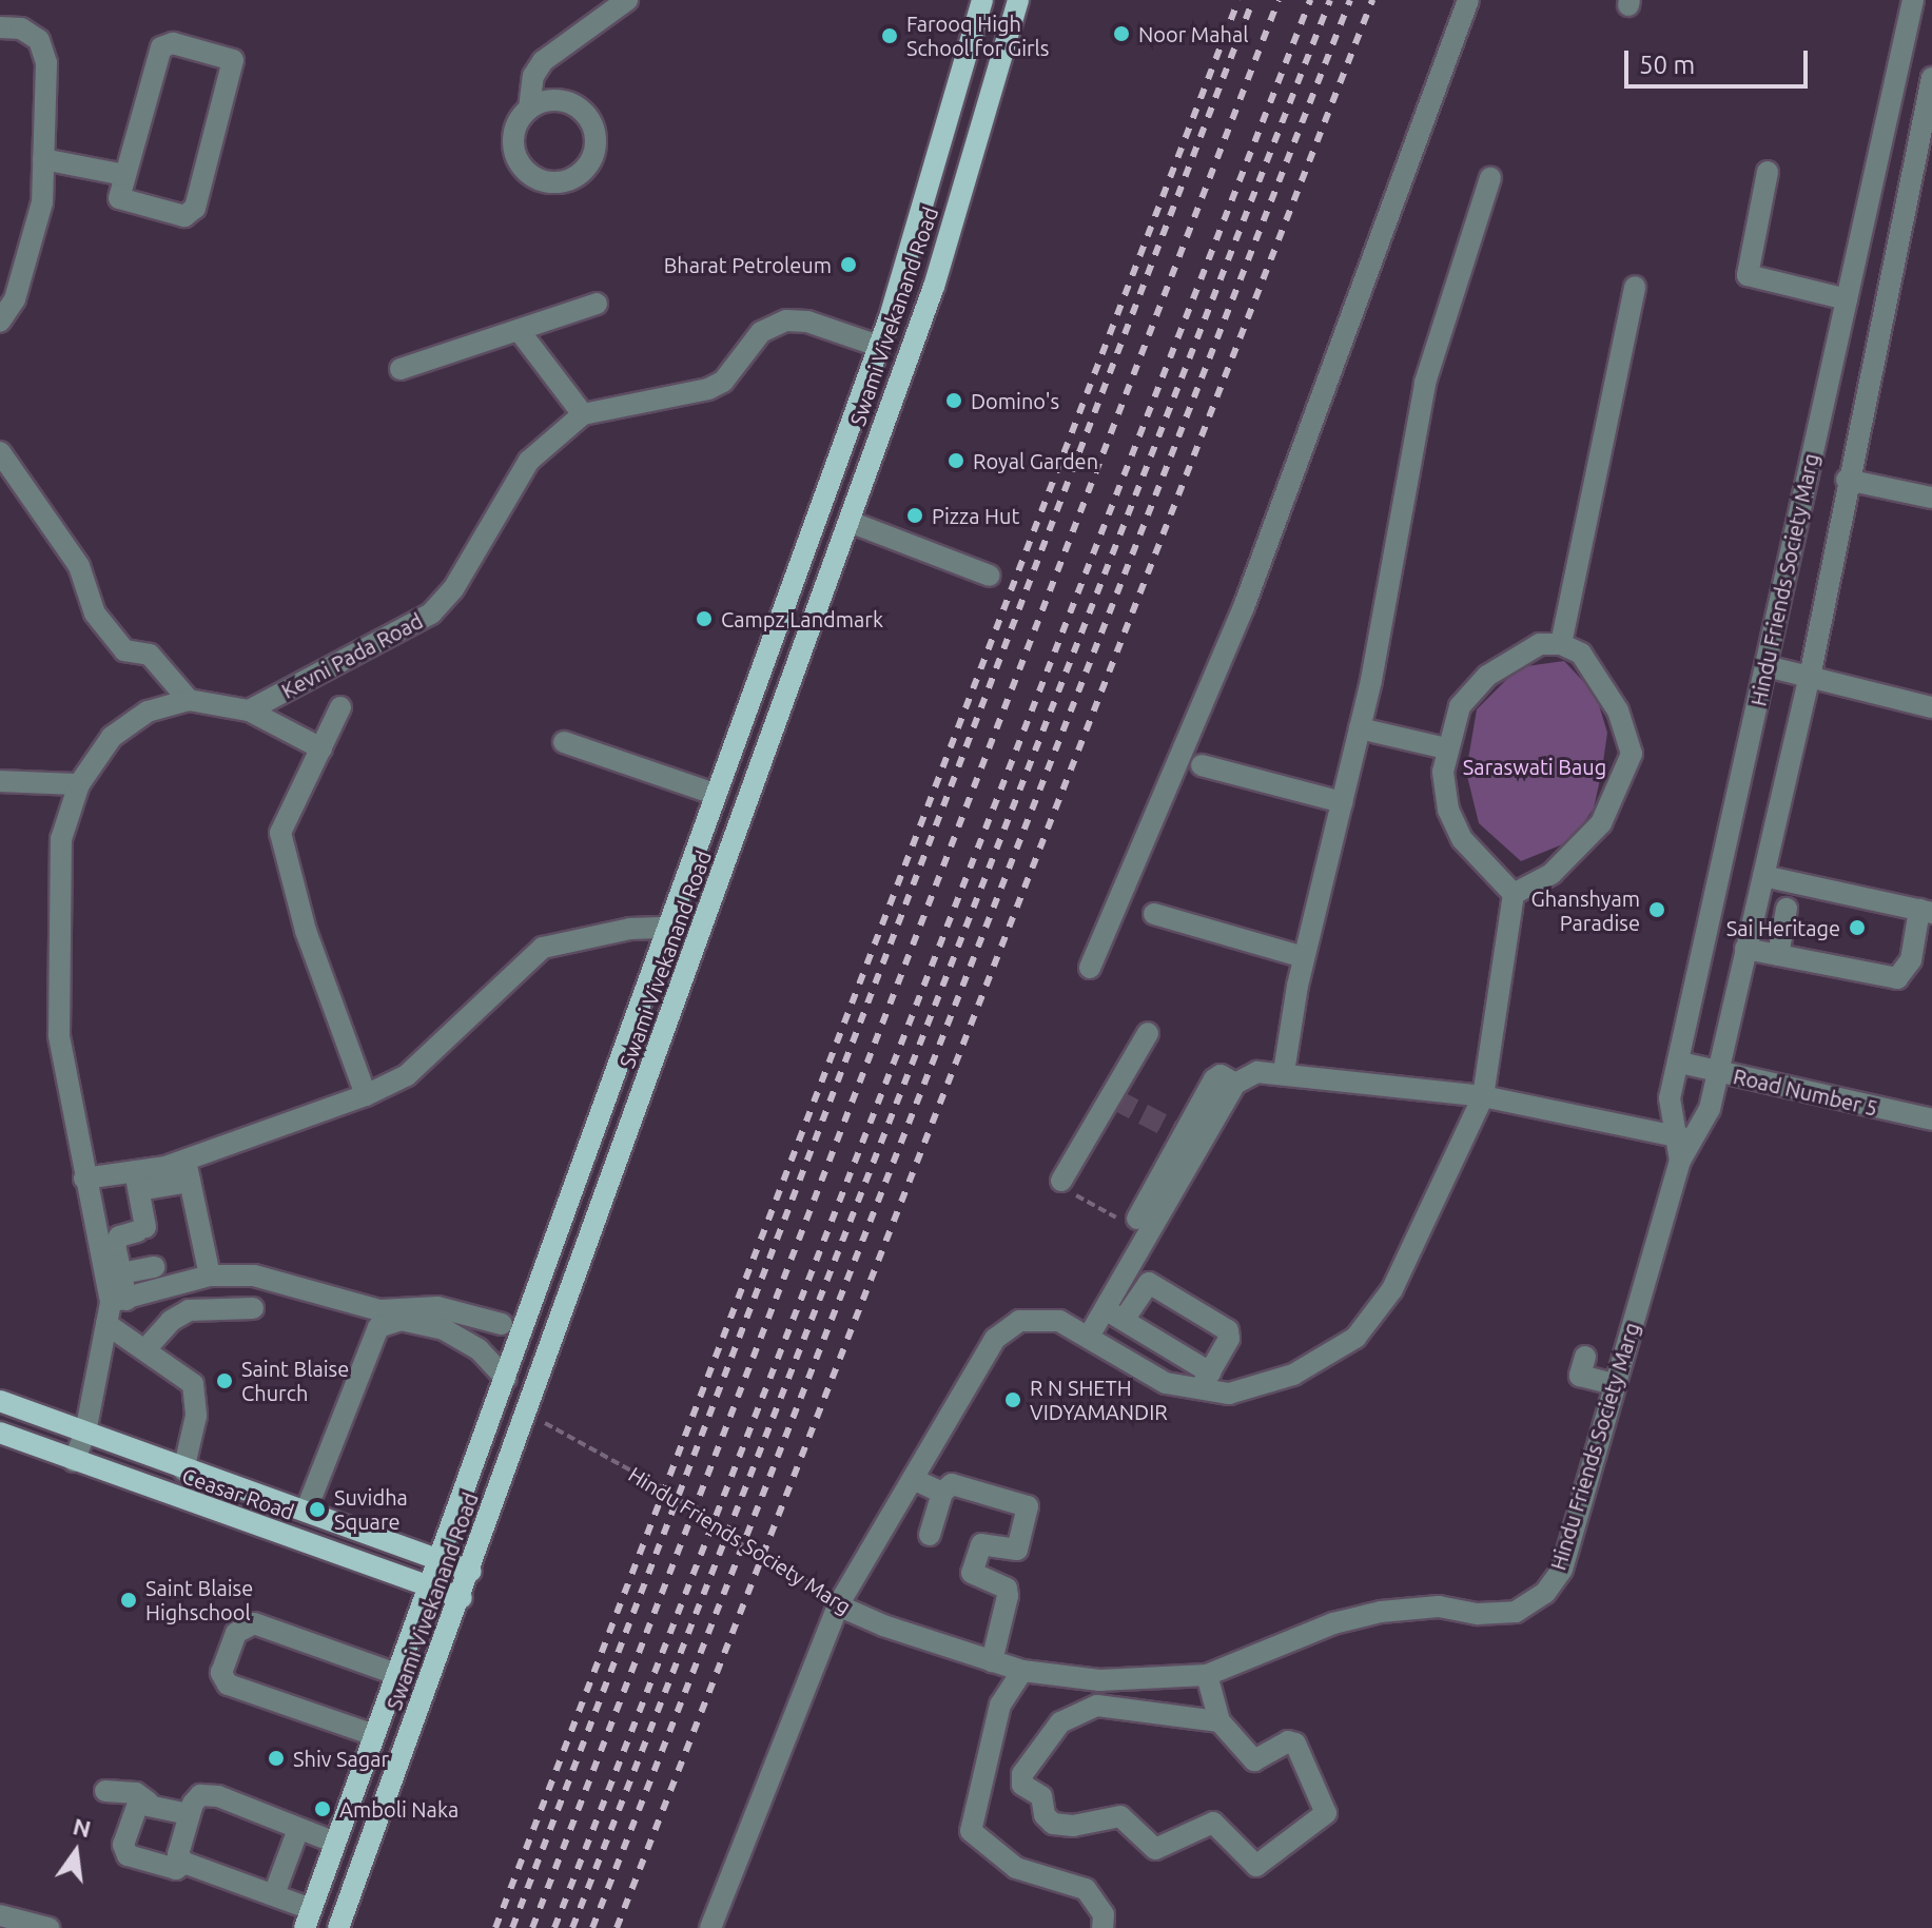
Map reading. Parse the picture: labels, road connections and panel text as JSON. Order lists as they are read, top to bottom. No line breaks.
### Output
{"streets":{"main road":["Swami Vivekanand Road","Ceasar Road"],"street":["Hindu Friends Society Marg","Kevni Pada Road","Road Number 5"]},"crossings":[["Swami Vivekanand Road","Hindu Friends Society Marg"],["Swami Vivekanand Road","Kevni Pada Road"],["Swami Vivekanand Road","Ceasar Road"],["Hindu Friends Society Marg","Road Number 5"]],"parks":["Saraswati Baug"],"places":["Noor Mahal","Farooq High School for Girls","Bharat Petroleum","Domino's","Royal Garden","Pizza Hut","Campz Landmark","Ghanshyam Paradise","Sai Heritage","Saint Blaise Church","R N SHETH VIDYAMANDIR","Suvidha Square","Saint Blaise Highschool","Shiv Sagar","Amboli Naka"],"scale_bar":"50 m","north":"top"}
